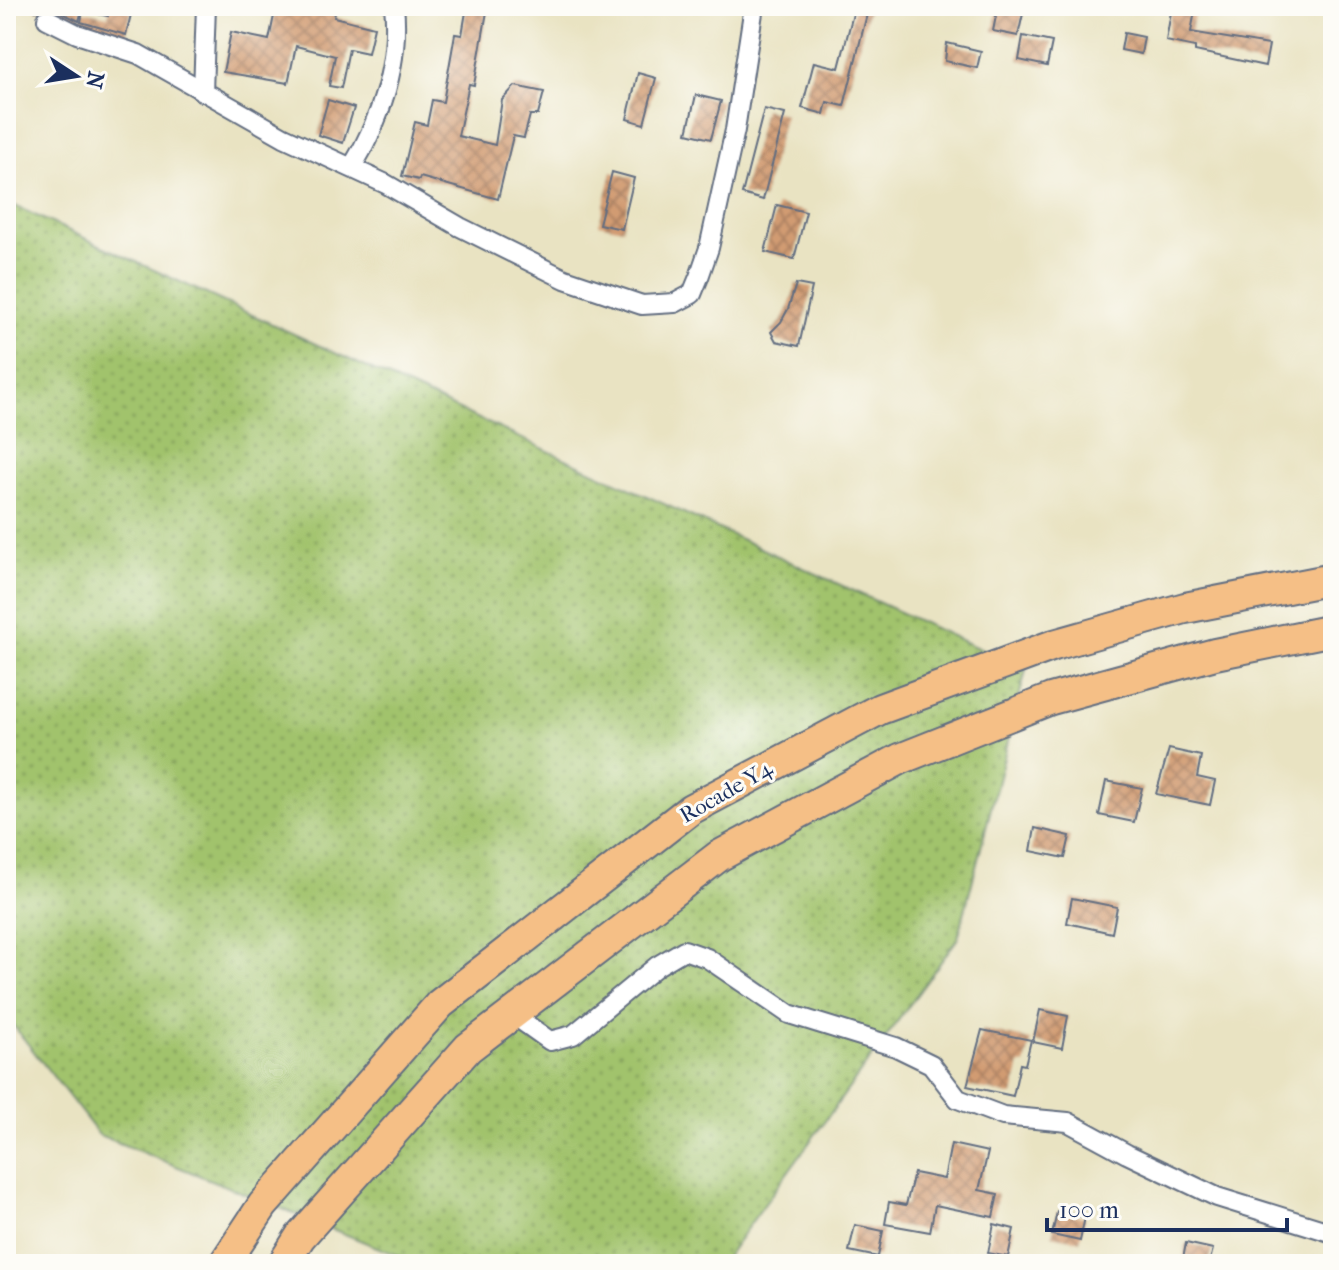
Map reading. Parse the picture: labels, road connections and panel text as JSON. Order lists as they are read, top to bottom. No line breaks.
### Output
{"streets":{"highway":["Rocade Y4"]},"scale_bar":"100 m","north":"right"}
